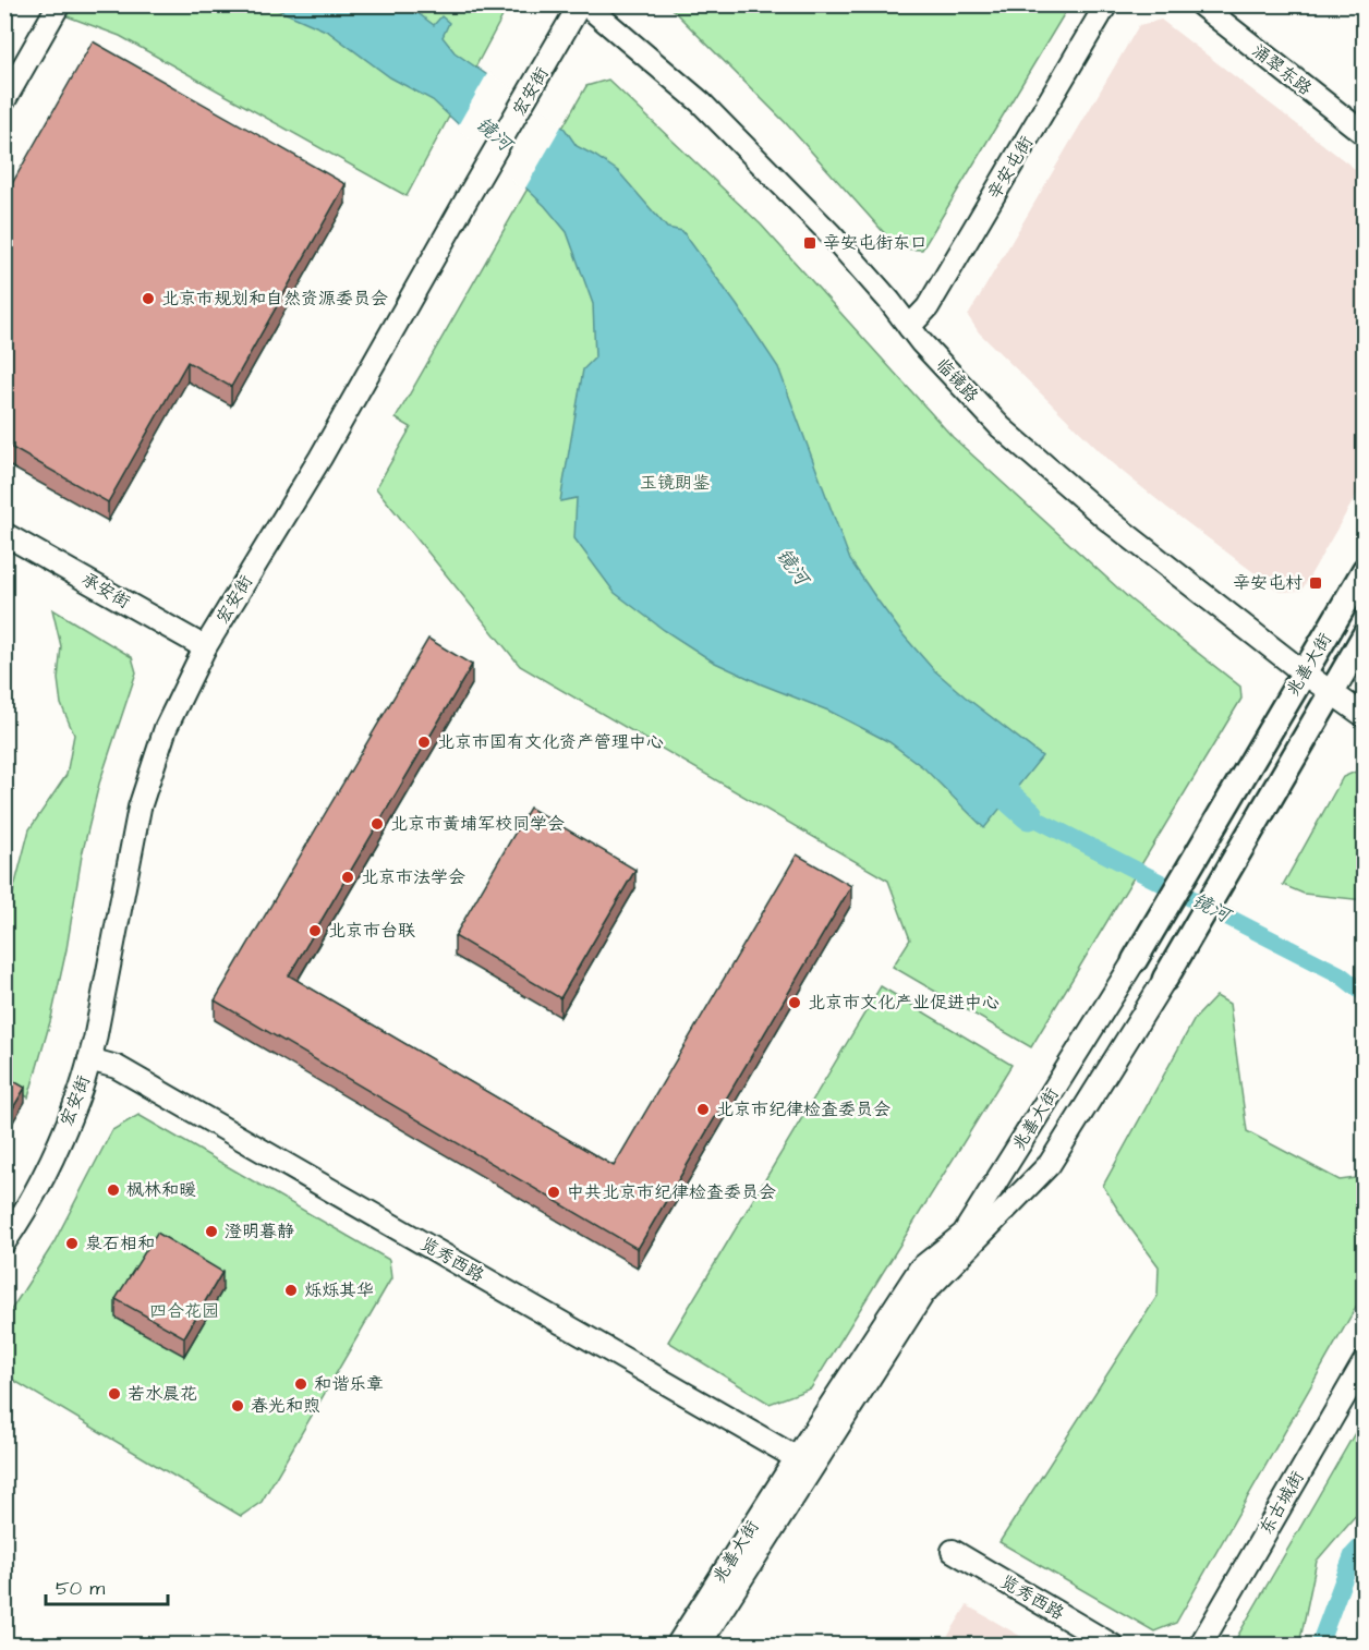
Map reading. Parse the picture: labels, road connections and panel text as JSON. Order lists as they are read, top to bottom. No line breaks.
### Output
{"streets":{"main road":["兆善大街"],"street":["涌翠东路","宏安街","辛安屯街","临镜路","承安街","览秀西路","东古城街"]},"crossings":[["宏安街","临镜路"],["宏安街","承安街"],["宏安街","览秀西路"],["辛安屯街","临镜路"],["临镜路","兆善大街"],["兆善大街","览秀西路"]],"water":["镜河"],"parks":["玉镜朗鉴","四合花园"],"places":{"transit":["辛安屯街东口","辛安屯村"],"other":["北京市规划和自然资源委员会","北京市国有文化资产管理中心","北京市黄埔军校同学会","北京市法学会","北京市台联","北京市文化产业促进中心","北京市纪律检查委员会","枫林和暖","中共北京市纪律检查委员会","澄明暮静","泉石相和","烁烁其华","和谐乐章","若水晨花","春光和煦"]},"scale_bar":"50 m"}
